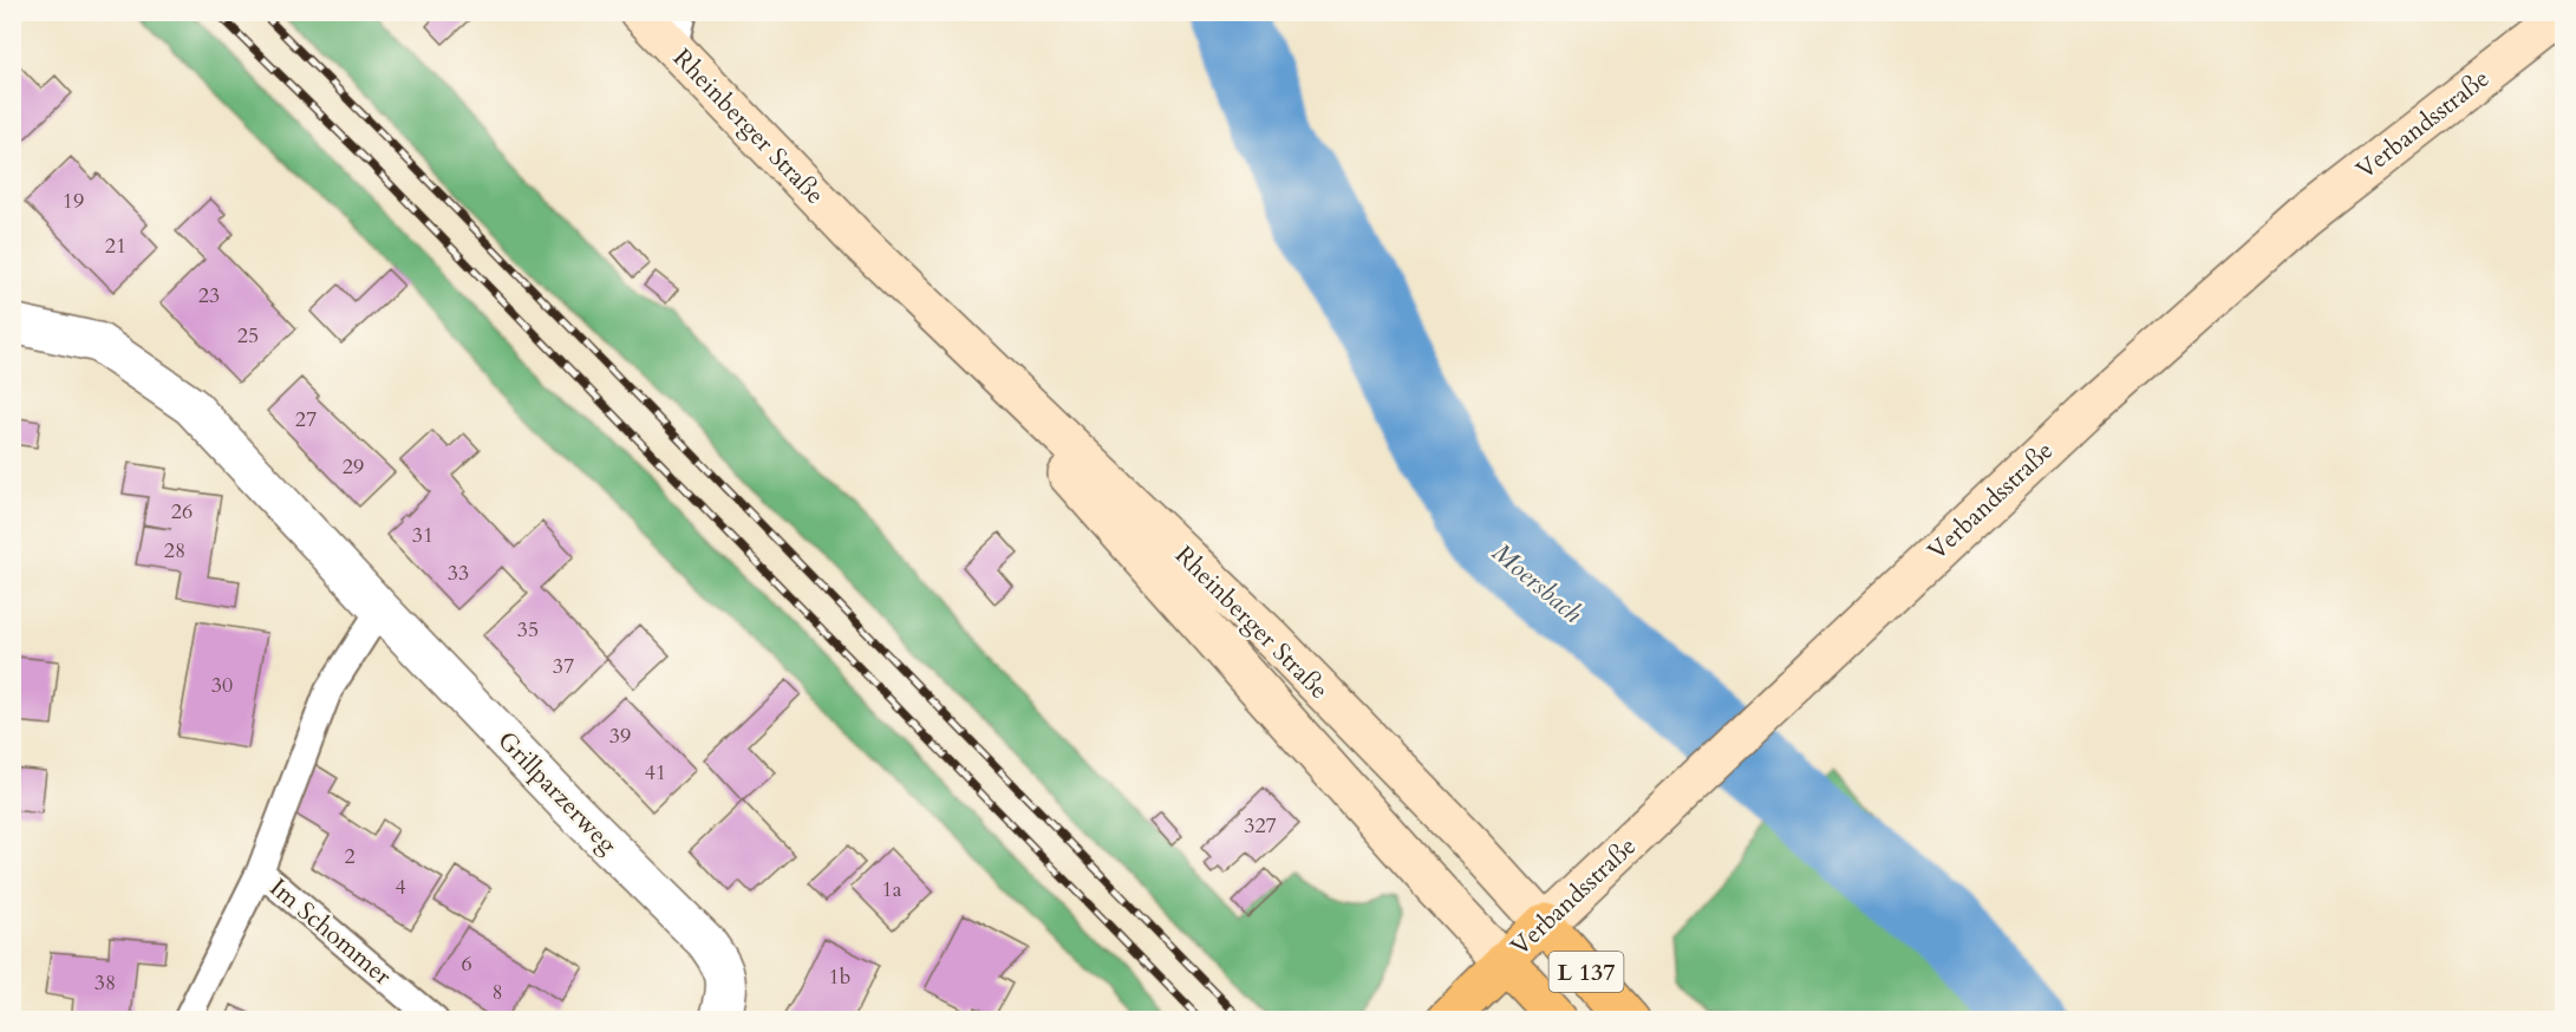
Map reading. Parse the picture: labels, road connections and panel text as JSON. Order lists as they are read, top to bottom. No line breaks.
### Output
{"streets":{"main road":["Verbandsstraße","Rheinberger Straße","L 137"],"street":["Grillparzerweg"],"lane":["Im Schommer"]},"crossings":[["Verbandsstraße","Rheinberger Straße"]],"water":["Moersbach"],"house_numbers":["19","21","23","25","27","29","26","31","28","33","35","37","30","39","41","327","2","4","1a","6","1b","38","8"]}
